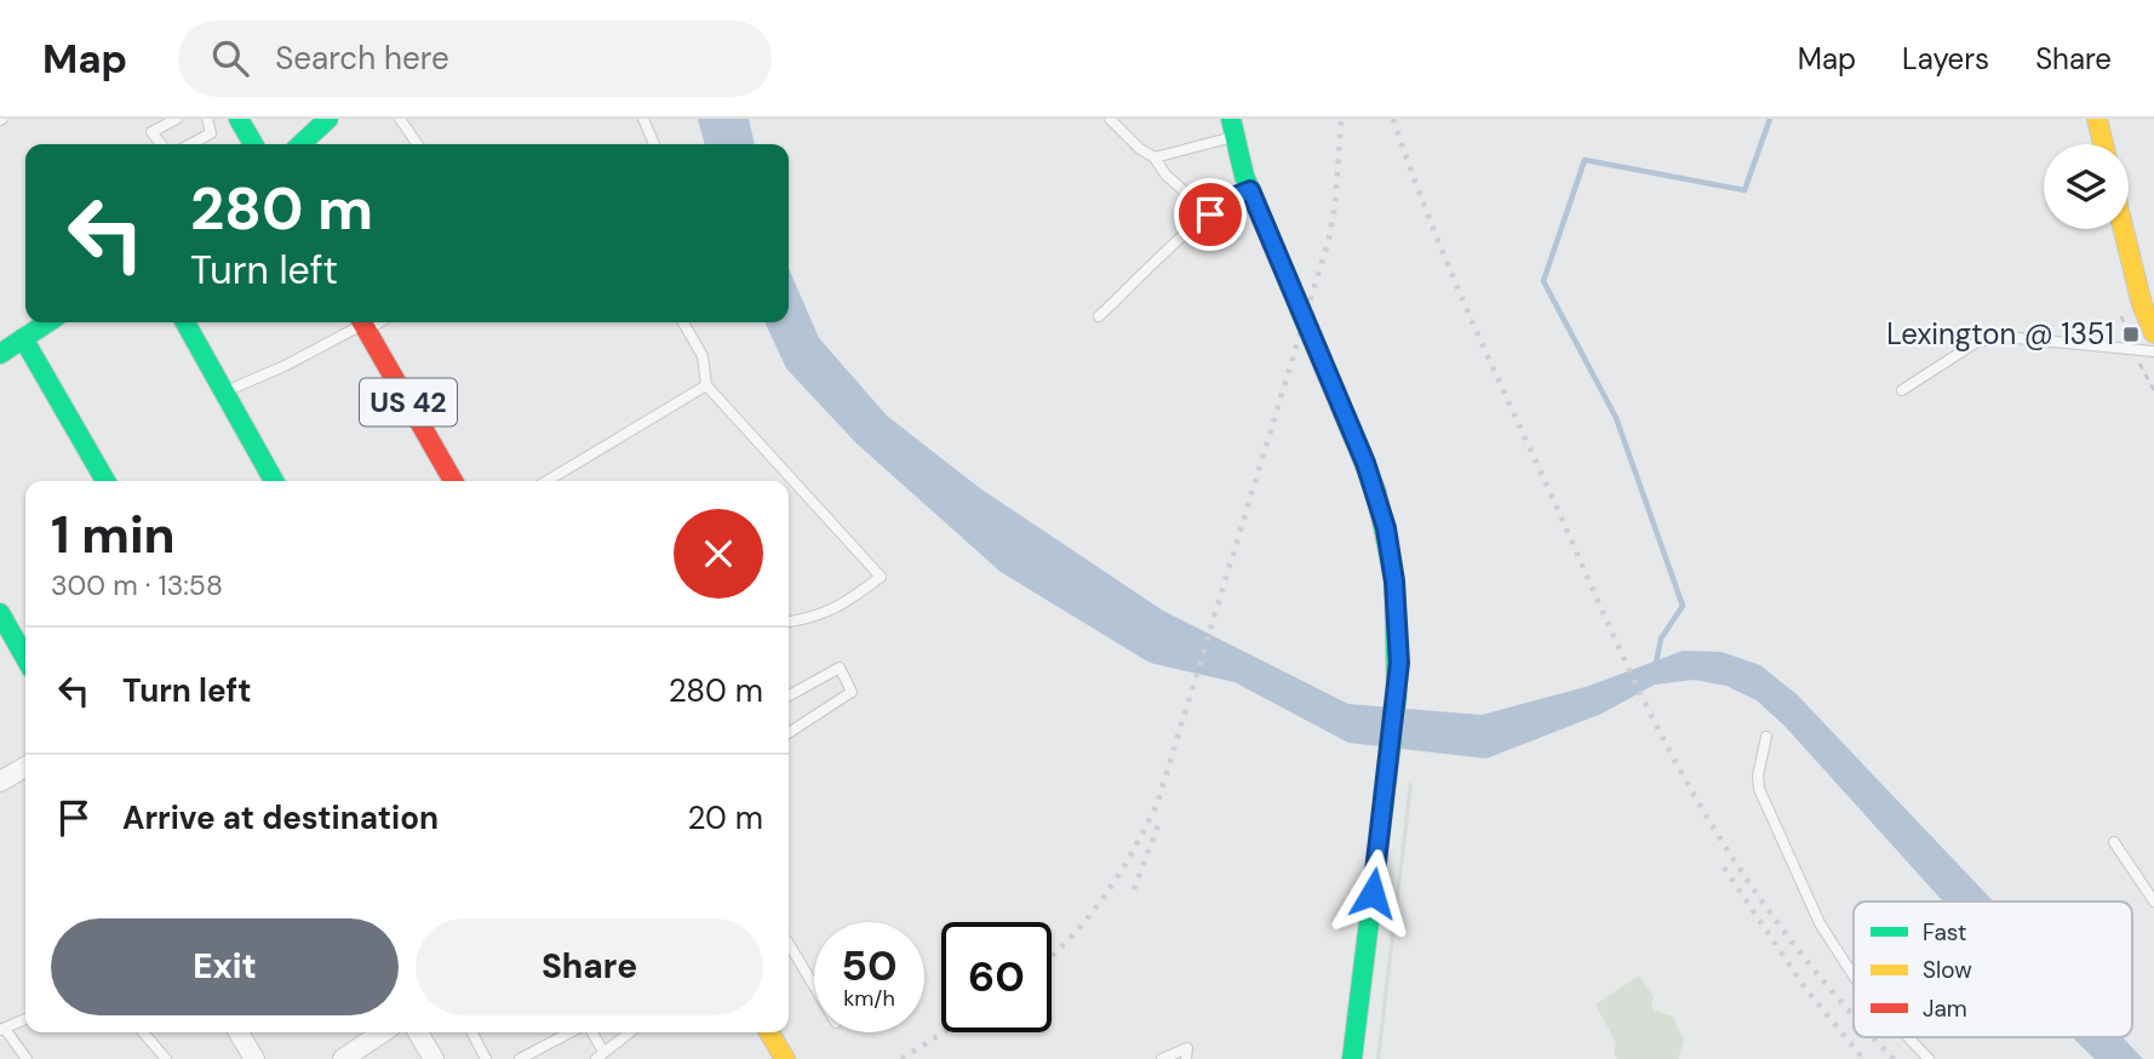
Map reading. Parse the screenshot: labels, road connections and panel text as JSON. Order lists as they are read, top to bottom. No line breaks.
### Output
{"streets":{"main road":["US 42"]},"places":{"transit":["Lexington @ 1351"]},"legend":["Fast","Slow","Jam"],"page":{"header":"Map","search":"Search here","nav":["Map","Layers","Share"],"turn":["280 m","Turn left"],"heading":["1 min","300 m · 13:58"],"list":[{"name":"Turn left","value":"280 m"},{"name":"Arrive at destination","value":"20 m"}],"buttons":["Exit","Share"],"speed":"50 km/h","limit":"60"}}
